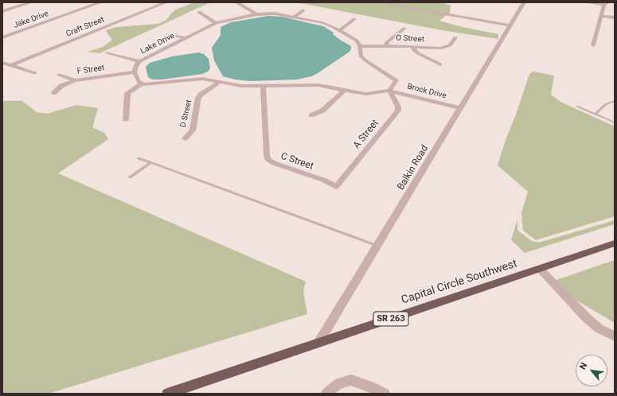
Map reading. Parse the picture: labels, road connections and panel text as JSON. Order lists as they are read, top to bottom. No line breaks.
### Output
{"streets":{"main road":["Capital Circle Southwest","SR 263"],"street":["Jake Drive","Craft Street","O Street","Lake Drive","F Street","Brock Drive","D Street","A Street","C Street","Balkin Road"]},"crossings":[["O Street","Lake Drive"],["Lake Drive","F Street"],["Lake Drive","Brock Drive"],["Lake Drive","A Street"],["Brock Drive","A Street"],["Brock Drive","Balkin Road"],["A Street","C Street"],["Balkin Road","Capital Circle Southwest"]],"north":"top left"}
